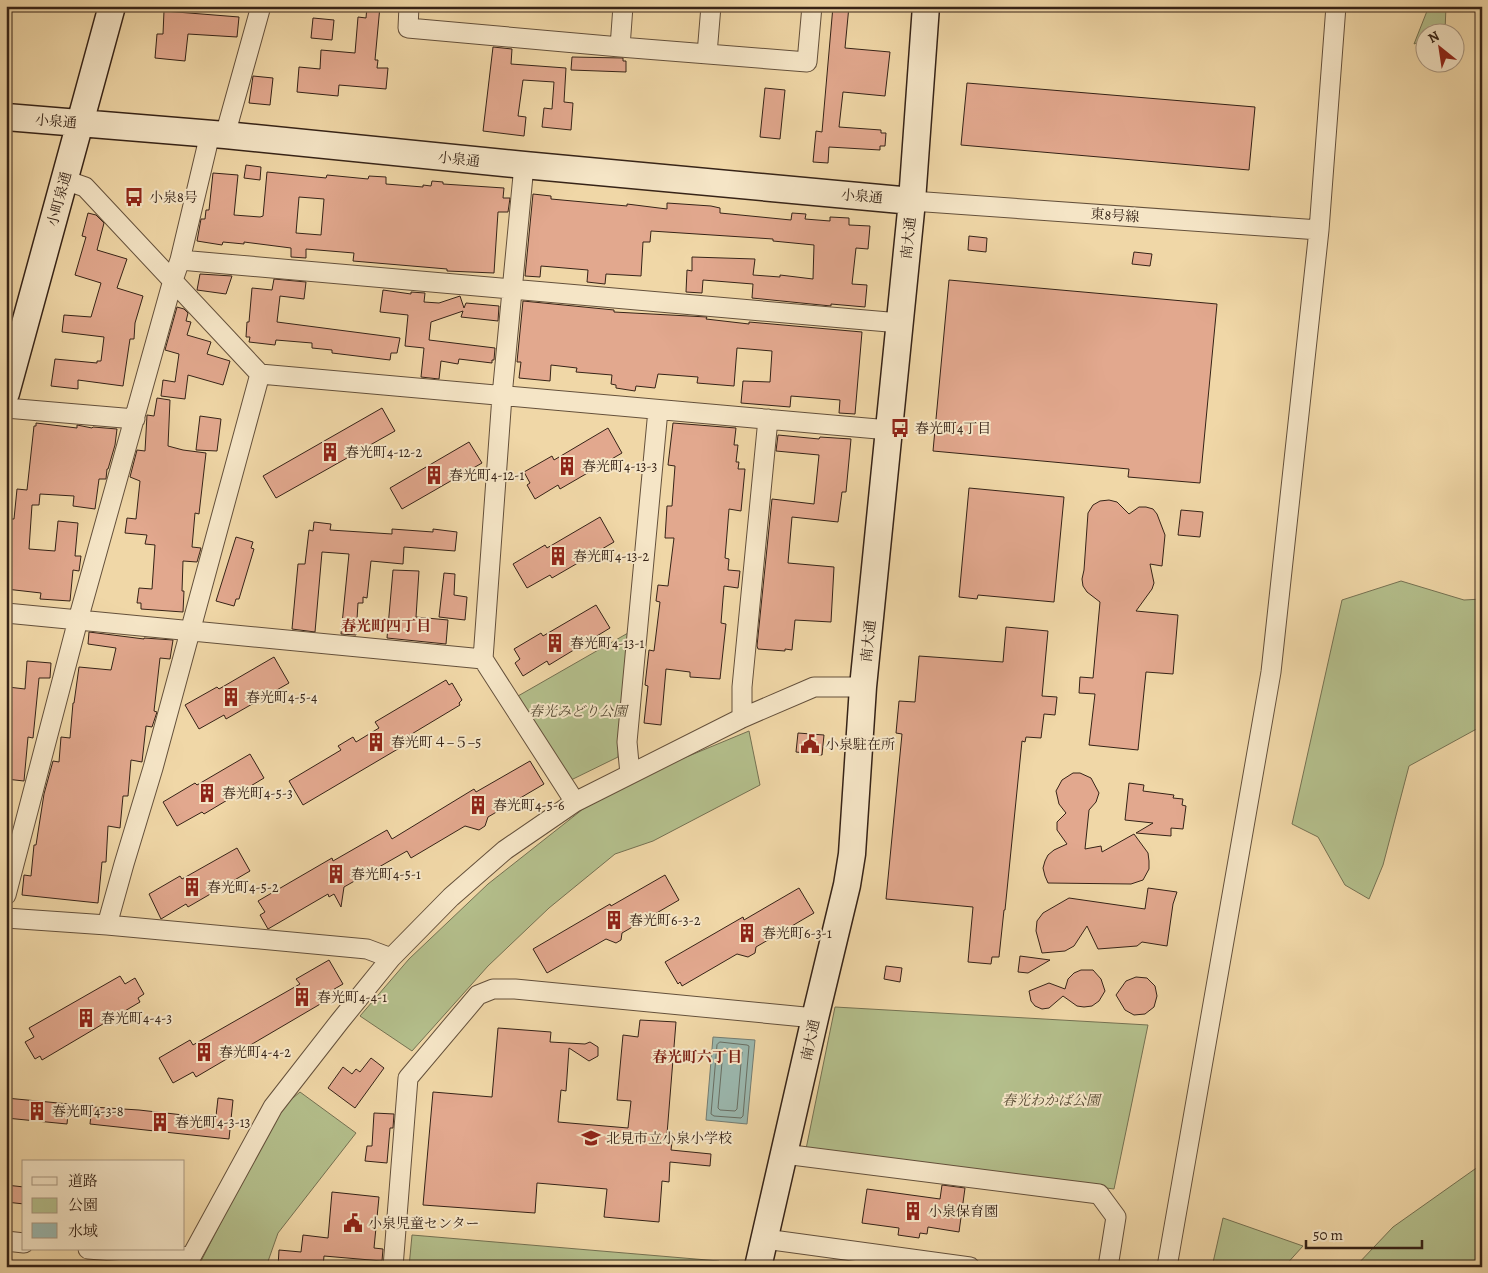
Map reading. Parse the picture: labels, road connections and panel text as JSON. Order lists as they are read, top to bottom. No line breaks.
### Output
{"streets":{"street":["小泉通","小町泉通","東8号線","南大通"]},"crossings":[["小泉通","小町泉通"],["小泉通","東8号線"],["小泉通","南大通"],["東8号線","南大通"]],"districts":["春光町四丁目","春光町六丁目"],"parks":["春光みどり公園","春光わかば公園"],"places":{"bus stop":["小泉8号","春光町4丁目"],"building":["春光町4-12-2","春光町4-13-3","春光町4-12-1","春光町4-13-2","春光町4-13-1","春光町4-5-4","春光町４−５−5","春光町4-5-3","春光町4-5-6","春光町4-5-1","春光町4-5-2","春光町6-3-2","春光町6-3-1","春光町4-4-1","春光町4-4-3","春光町4-4-2","春光町4-3-8","春光町4-3-13","小泉保育園"],"public building":["小泉駐在所","小泉児童センター"],"school or university":["北見市立小泉小学校"]},"legend":["道路","公園","水域"],"scale_bar":"50 m","north":"top left"}
